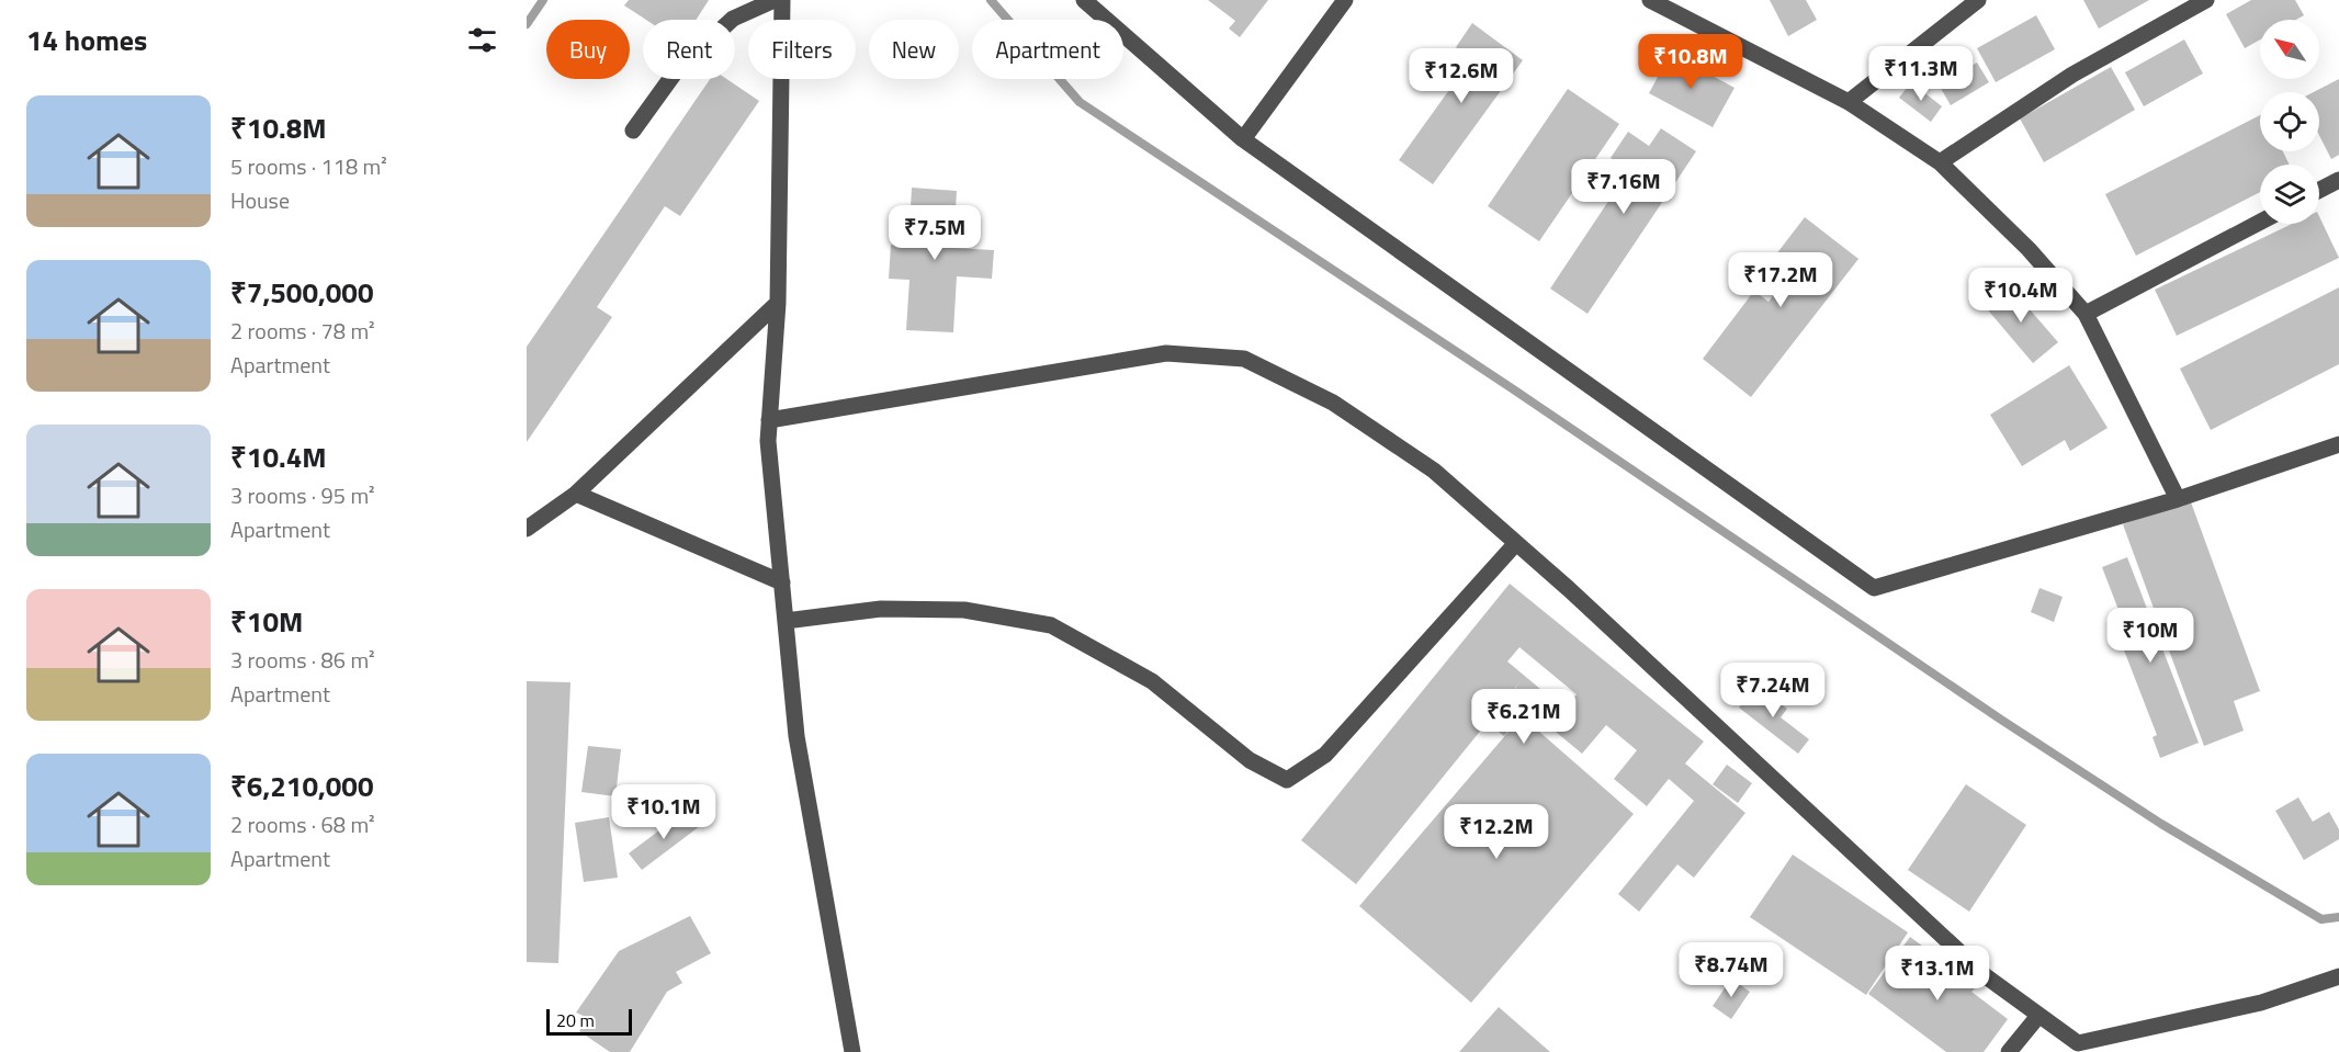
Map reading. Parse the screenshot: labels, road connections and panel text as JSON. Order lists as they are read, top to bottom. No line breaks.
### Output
{"scale_bar":"20 m","north":"top left","page":{"heading":"14 homes","chip":["Buy","Rent","Filters","New","Apartment"],"price":["₹10.8M","₹11.3M","₹12.6M","₹7.16M","₹7.5M","₹17.2M","₹10.4M","₹10M","₹7.24M","₹6.21M","₹10.1M","₹12.2M","₹8.74M","₹13.1M"],"list":[{"name":"₹10.8M","note":"5 rooms · 118 m² · House"},{"name":"₹7,500,000","note":"2 rooms · 78 m² · Apartment"},{"name":"₹10.4M","note":"3 rooms · 95 m² · Apartment"},{"name":"₹10M","note":"3 rooms · 86 m² · Apartment"},{"name":"₹6,210,000","note":"2 rooms · 68 m² · Apartment"}],"scale":"20 m"}}
